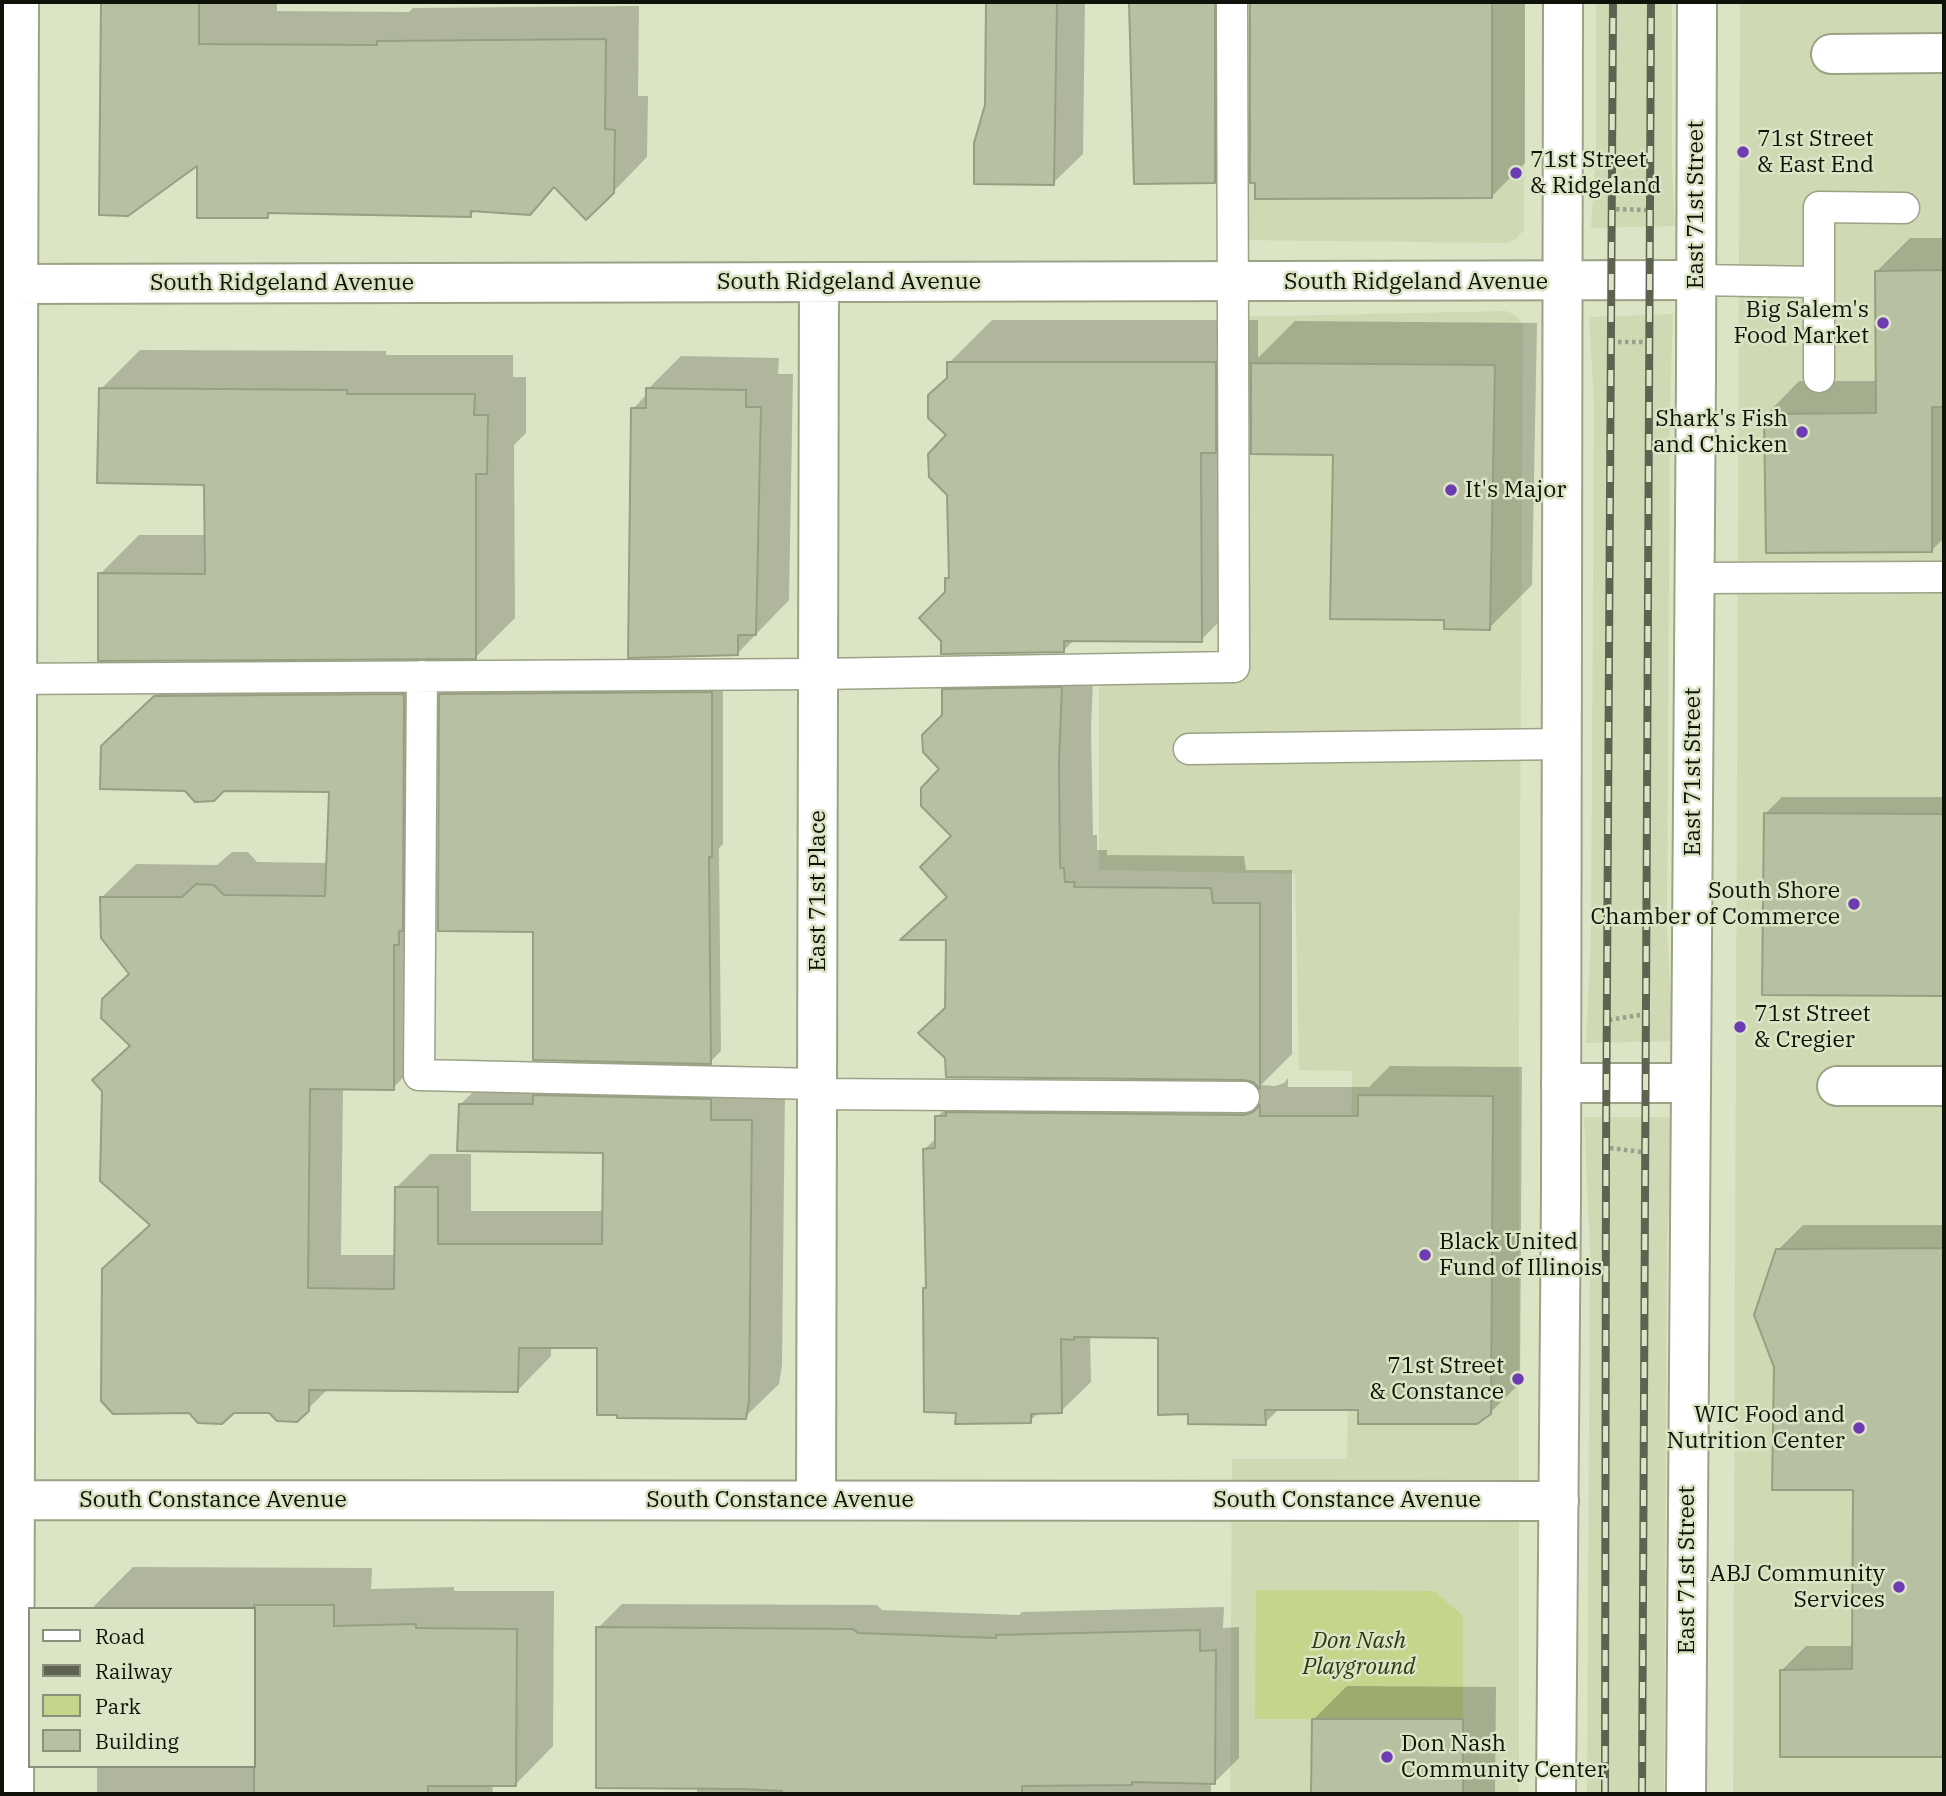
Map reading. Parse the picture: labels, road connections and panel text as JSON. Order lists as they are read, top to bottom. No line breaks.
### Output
{"streets":{"street":["East 71st Street","South Ridgeland Avenue","East 71st Place","South Constance Avenue"]},"crossings":[["East 71st Street","South Ridgeland Avenue"],["South Ridgeland Avenue","East 71st Place"],["East 71st Place","South Constance Avenue"]],"parks":["Don Nash Playground"],"places":["71st Street & East End","71st Street & Ridgeland","Big Salem's Food Market","Shark's Fish and Chicken","It's Major","South Shore Chamber of Commerce","71st Street & Cregier","Black United Fund of Illinois","71st Street & Constance","WIC Food and Nutrition Center","ABJ Community Services","Don Nash Community Center"],"legend":["Road","Railway","Park","Building"]}
